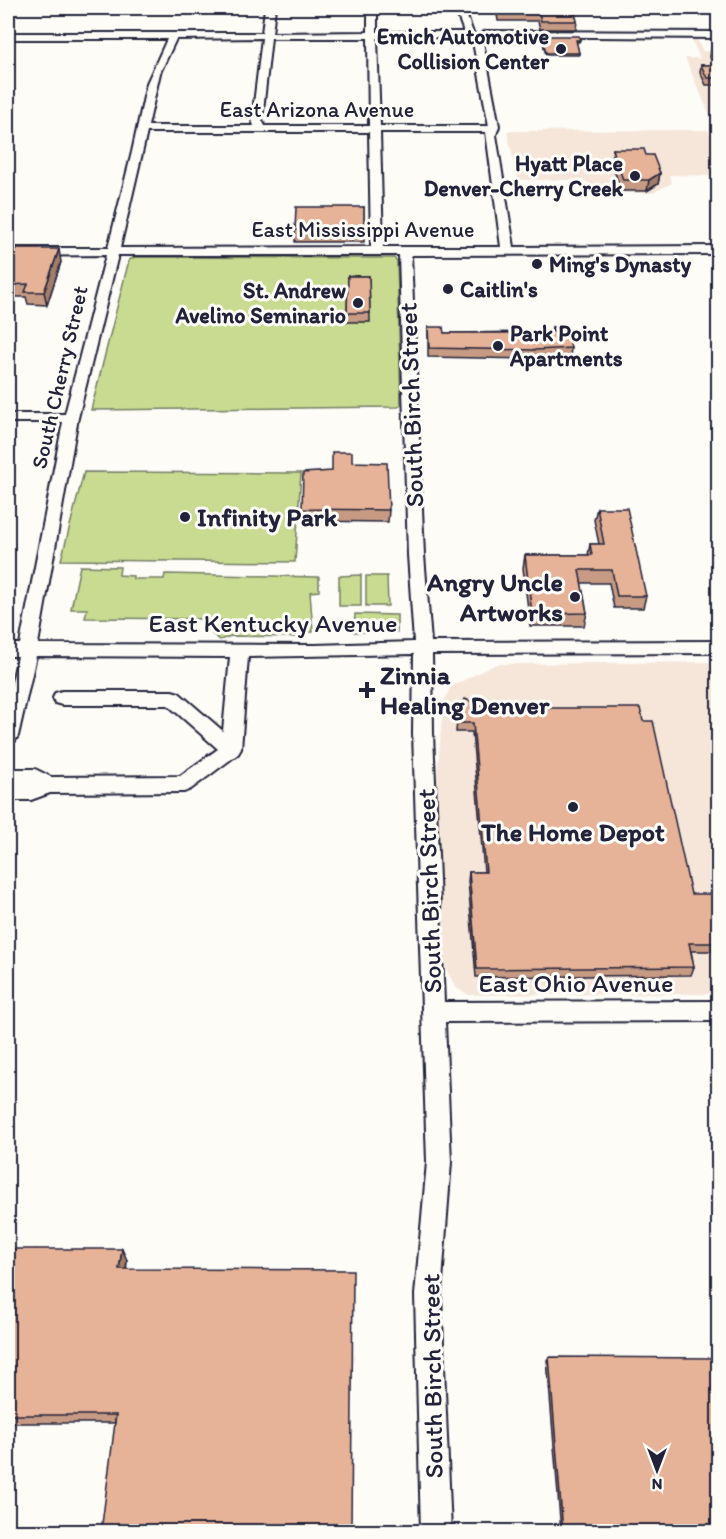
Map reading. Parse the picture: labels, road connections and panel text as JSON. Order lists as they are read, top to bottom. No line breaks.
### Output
{"streets":{"street":["East Arizona Avenue","East Mississippi Avenue","South Cherry Street","South Birch Street","East Kentucky Avenue","East Ohio Avenue"]},"crossings":[["East Arizona Avenue","South Cherry Street"],["East Mississippi Avenue","South Cherry Street"],["East Mississippi Avenue","South Birch Street"],["South Cherry Street","East Kentucky Avenue"],["South Birch Street","East Kentucky Avenue"],["South Birch Street","East Ohio Avenue"]],"places":{"other":["Emich Automotive Collision Center","Hyatt Place Denver-Cherry Creek","Ming's Dynasty","Caitlin's","St. Andrew Avelino Seminario","Park Point Apartments","Infinity Park","Angry Uncle Artworks","The Home Depot"],"health":["Zinnia Healing Denver"]},"north":"bottom"}
